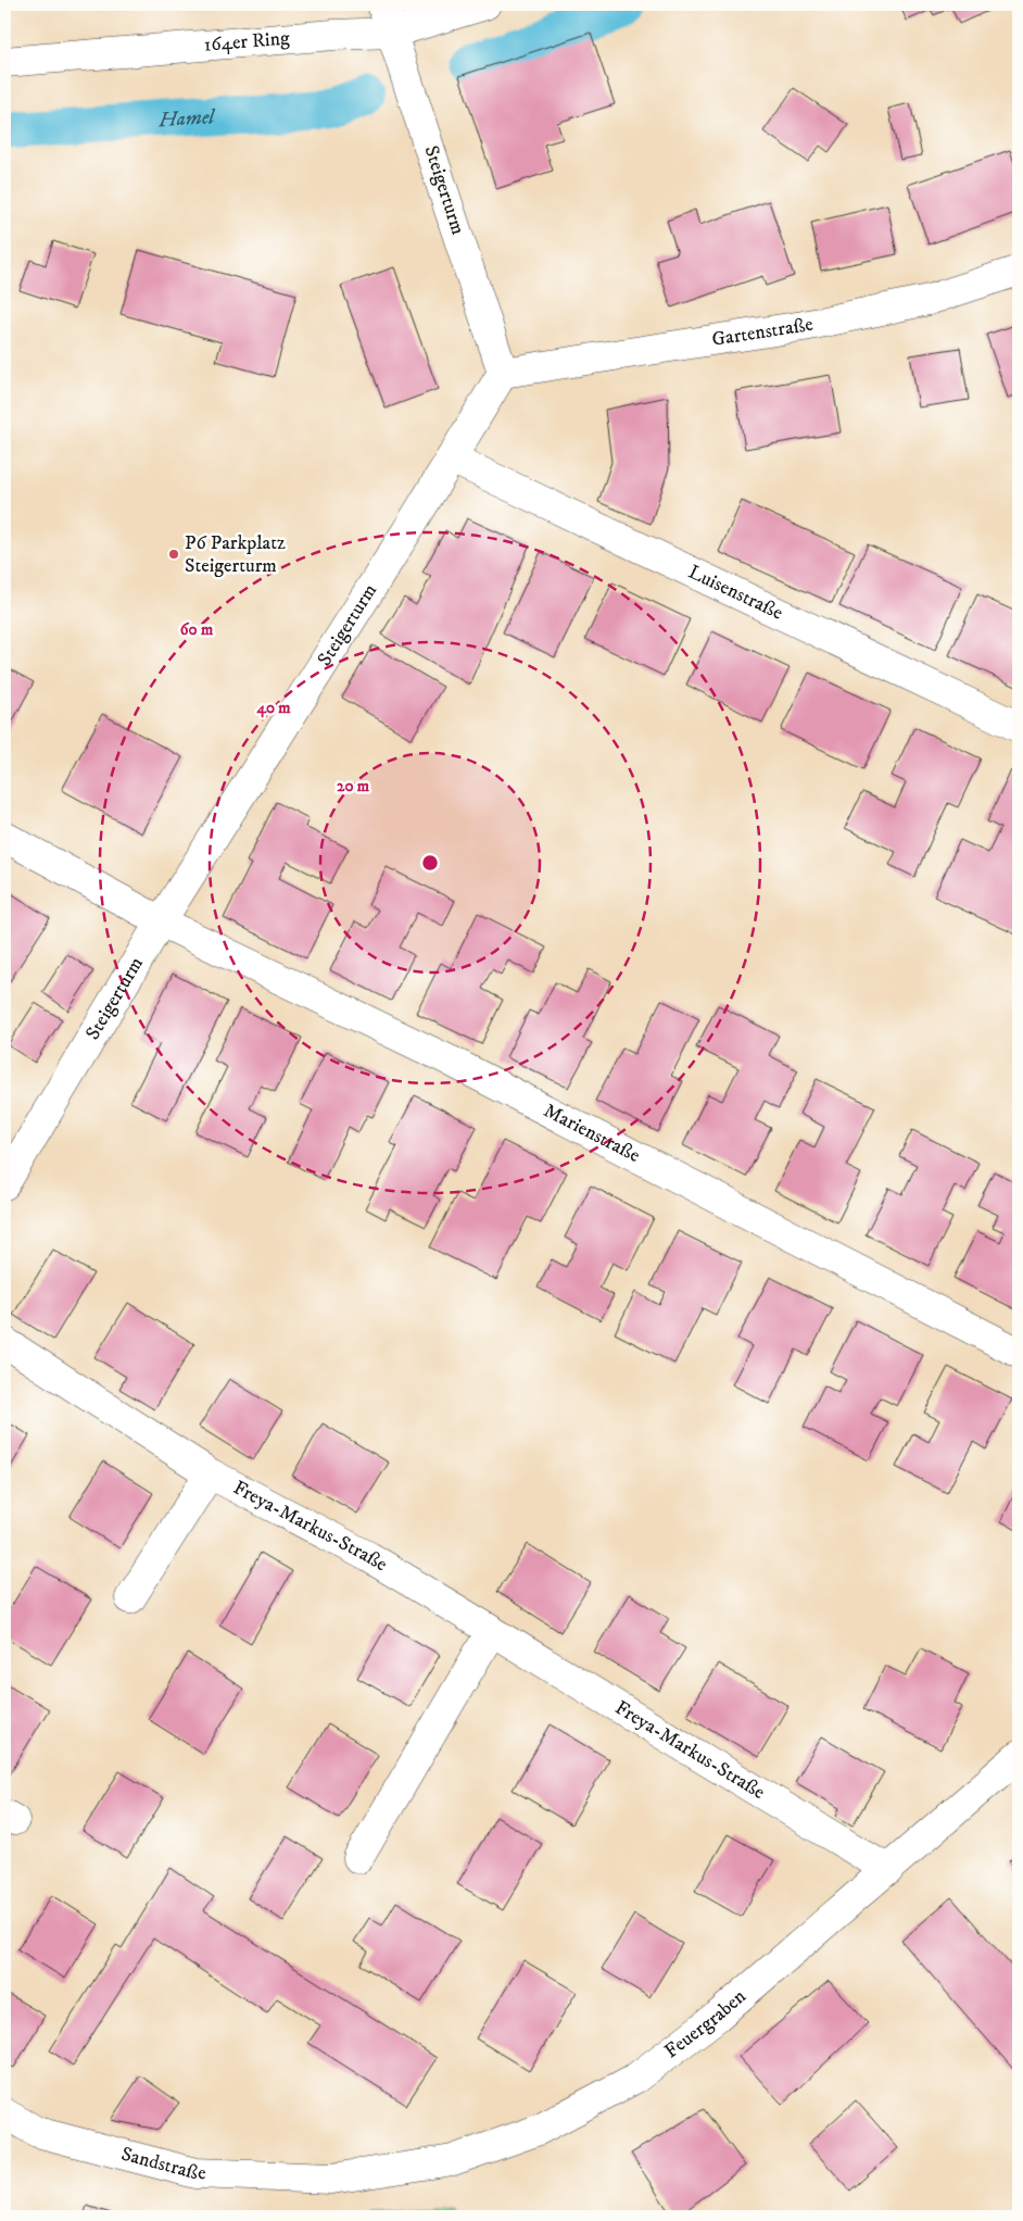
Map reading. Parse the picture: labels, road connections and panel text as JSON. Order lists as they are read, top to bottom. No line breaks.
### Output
{"streets":{"street":["164er Ring","Steigerturm","Gartenstraße","Luisenstraße","Marienstraße","Freya-Markus-Straße","Feuergraben","Sandstraße"]},"crossings":[["164er Ring","Steigerturm"],["Steigerturm","Gartenstraße"],["Steigerturm","Luisenstraße"],["Steigerturm","Marienstraße"],["Freya-Markus-Straße","Feuergraben"],["Feuergraben","Sandstraße"]],"water":["Hamel"],"places":["P6 Parkplatz Steigerturm"],"rings":["60 m","40 m","20 m"]}
